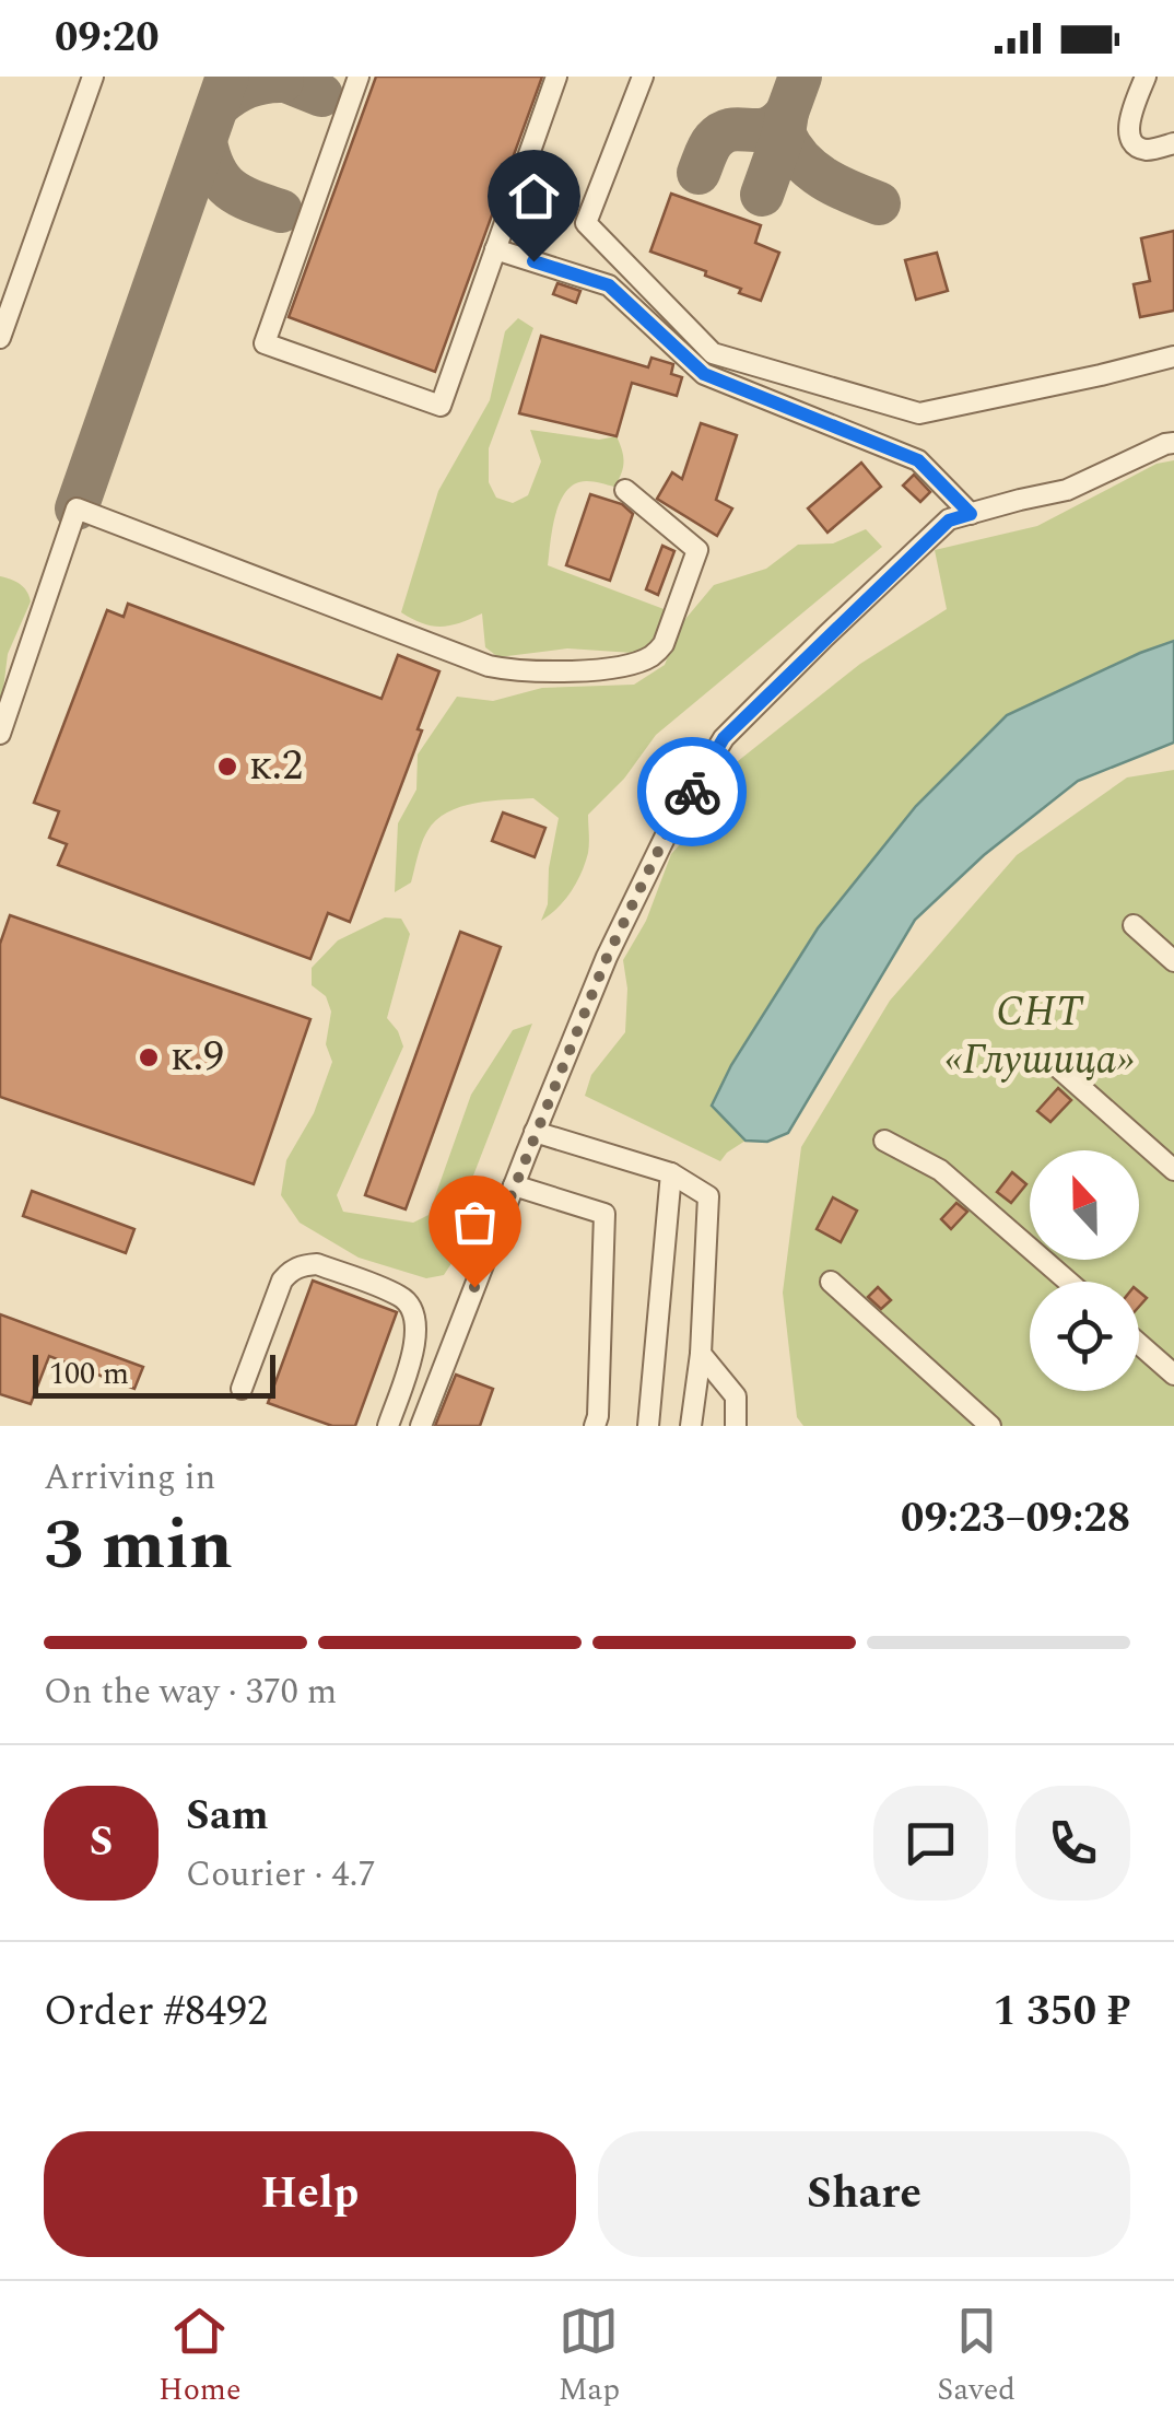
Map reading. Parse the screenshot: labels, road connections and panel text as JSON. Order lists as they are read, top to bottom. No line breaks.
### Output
{"parks":["СНТ «Глушица»"],"places":["к.2","к.9"],"scale_bar":"100 m","north":"top","page":{"status":"09:20","scale":"100 m","heading":["3 min","Arriving in","09:23–09:28"],"panel":["Sam","Courier · 4.7","Order #8492","1 350 ₽"],"bar":"On the way · 370 m","round":"S","buttons":["Help","Share"],"tabs":["Home","Map","Saved"]}}
